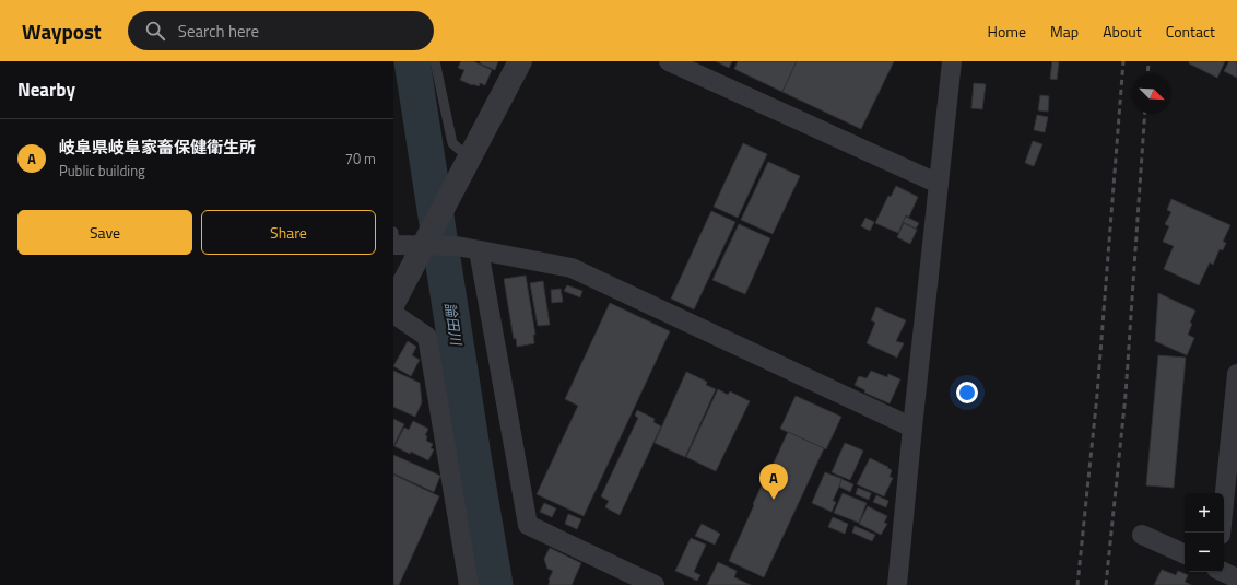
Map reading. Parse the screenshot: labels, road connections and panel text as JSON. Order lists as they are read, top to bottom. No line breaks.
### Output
{"water":["論田川"],"north":"bottom right","page":{"header":"Waypost","search":"Search here","nav":["Home","Map","About","Contact"],"heading":"Nearby","list":[{"mark":"A","name":"岐阜県岐阜家畜保健衛生所","note":"Public building","value":"70 m"}],"buttons":["Save","Share"],"pins":"A","map_buttons":["+","−"]}}
